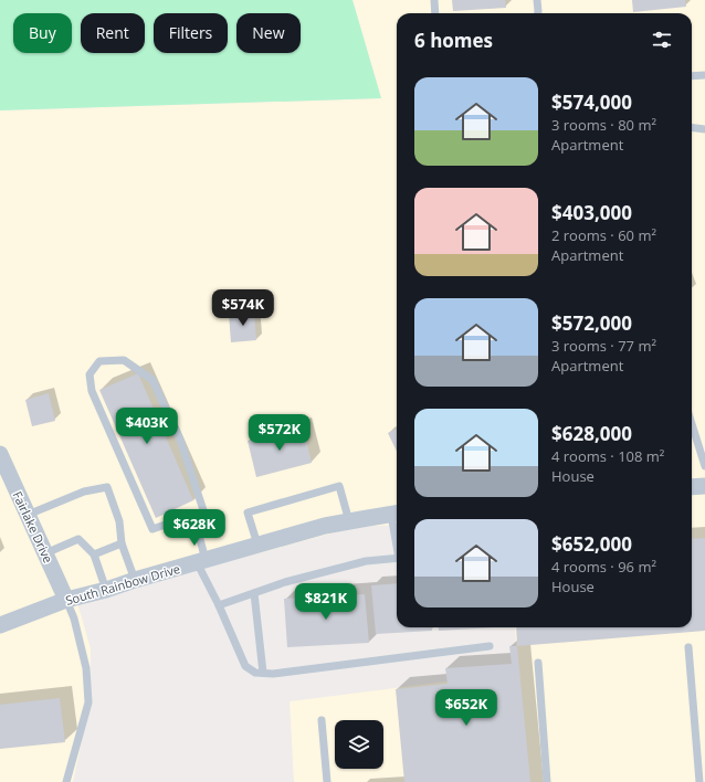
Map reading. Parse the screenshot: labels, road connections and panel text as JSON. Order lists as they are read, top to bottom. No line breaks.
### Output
{"streets":{"street":["Fairlake Drive","South Rainbow Drive"]},"crossings":[["Fairlake Drive","South Rainbow Drive"]],"page":{"chip":["Buy","Rent","Filters","New"],"heading":"6 homes","list":[{"name":"$574,000","note":"3 rooms · 80 m² · Apartment"},{"name":"$403,000","note":"2 rooms · 60 m² · Apartment"},{"name":"$572,000","note":"3 rooms · 77 m² · Apartment"},{"name":"$628,000","note":"4 rooms · 108 m² · House"},{"name":"$652,000","note":"4 rooms · 96 m² · House"}],"price":["$574K","$403K","$572K","$628K","$821K","$652K"]}}
